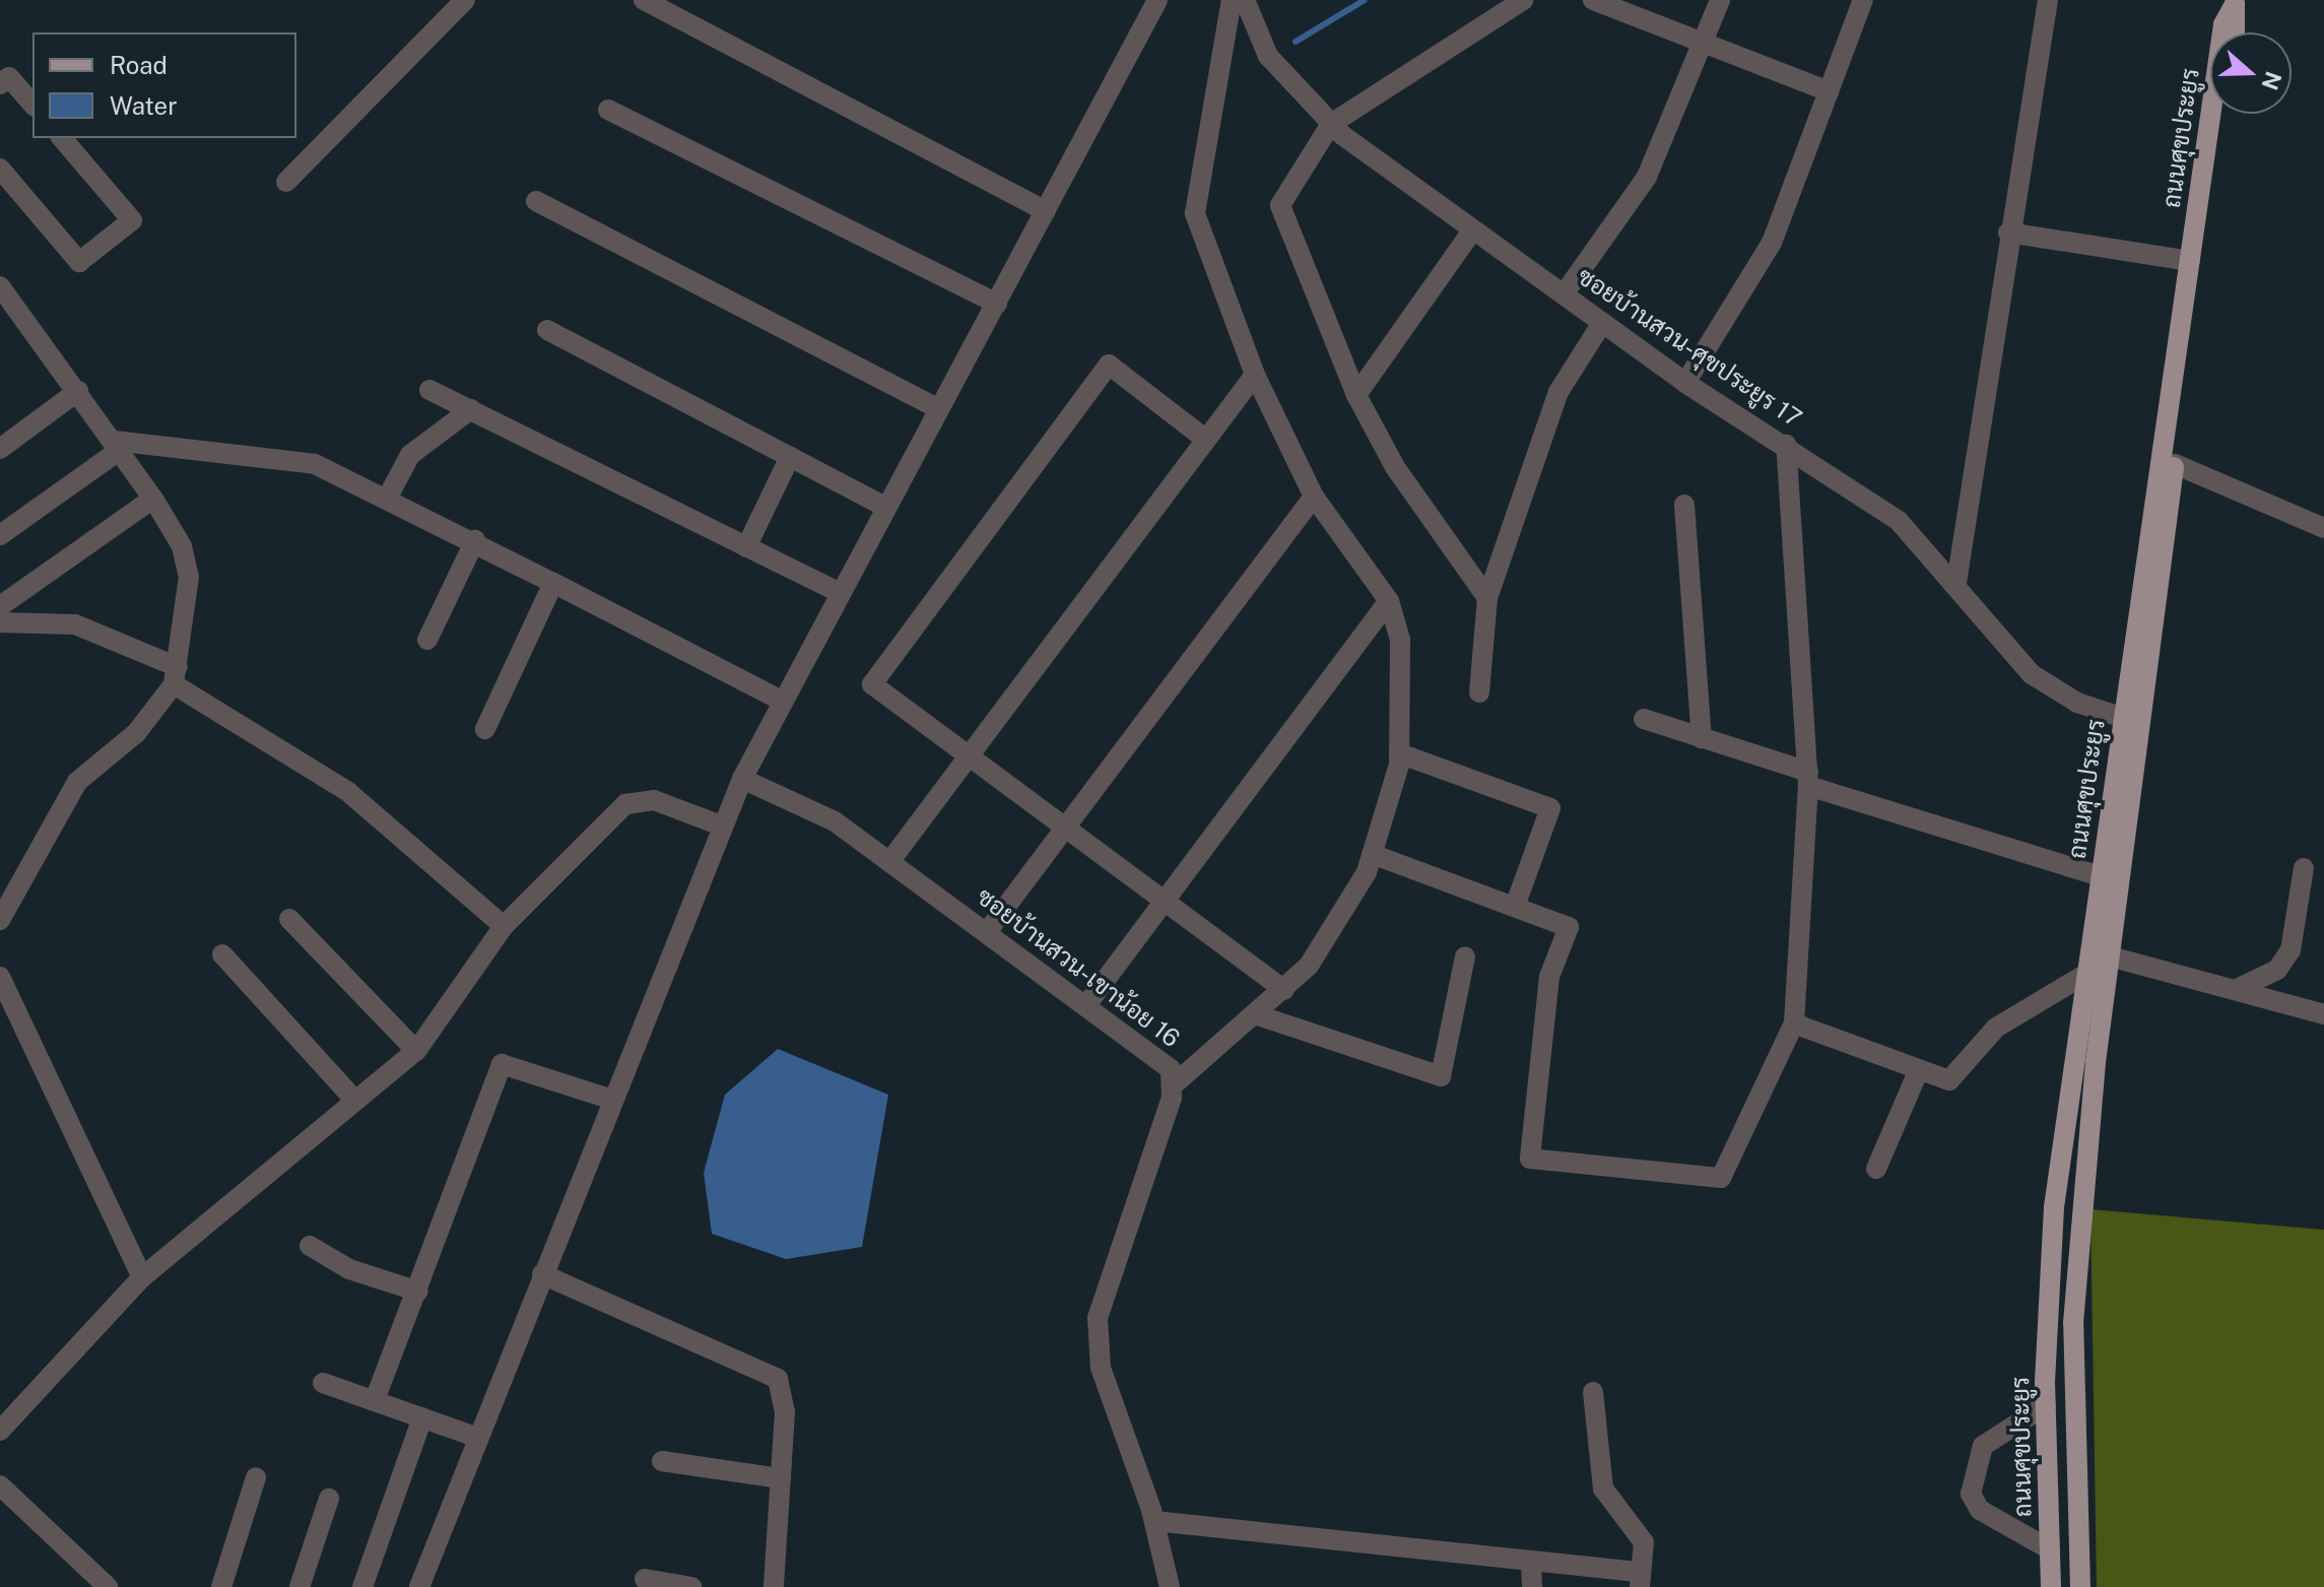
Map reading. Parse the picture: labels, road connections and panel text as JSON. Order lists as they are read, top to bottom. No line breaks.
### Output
{"streets":{"main road":["ถนนศุขประยูร"],"street":["ซอยบ้านสวน-ศุขประยูร 17","ซอยบ้านสวน-เขาน้อย 16"]},"crossings":[["ถนนศุขประยูร","ซอยบ้านสวน-ศุขประยูร 17"]],"legend":["Road","Water"],"north":"right"}
